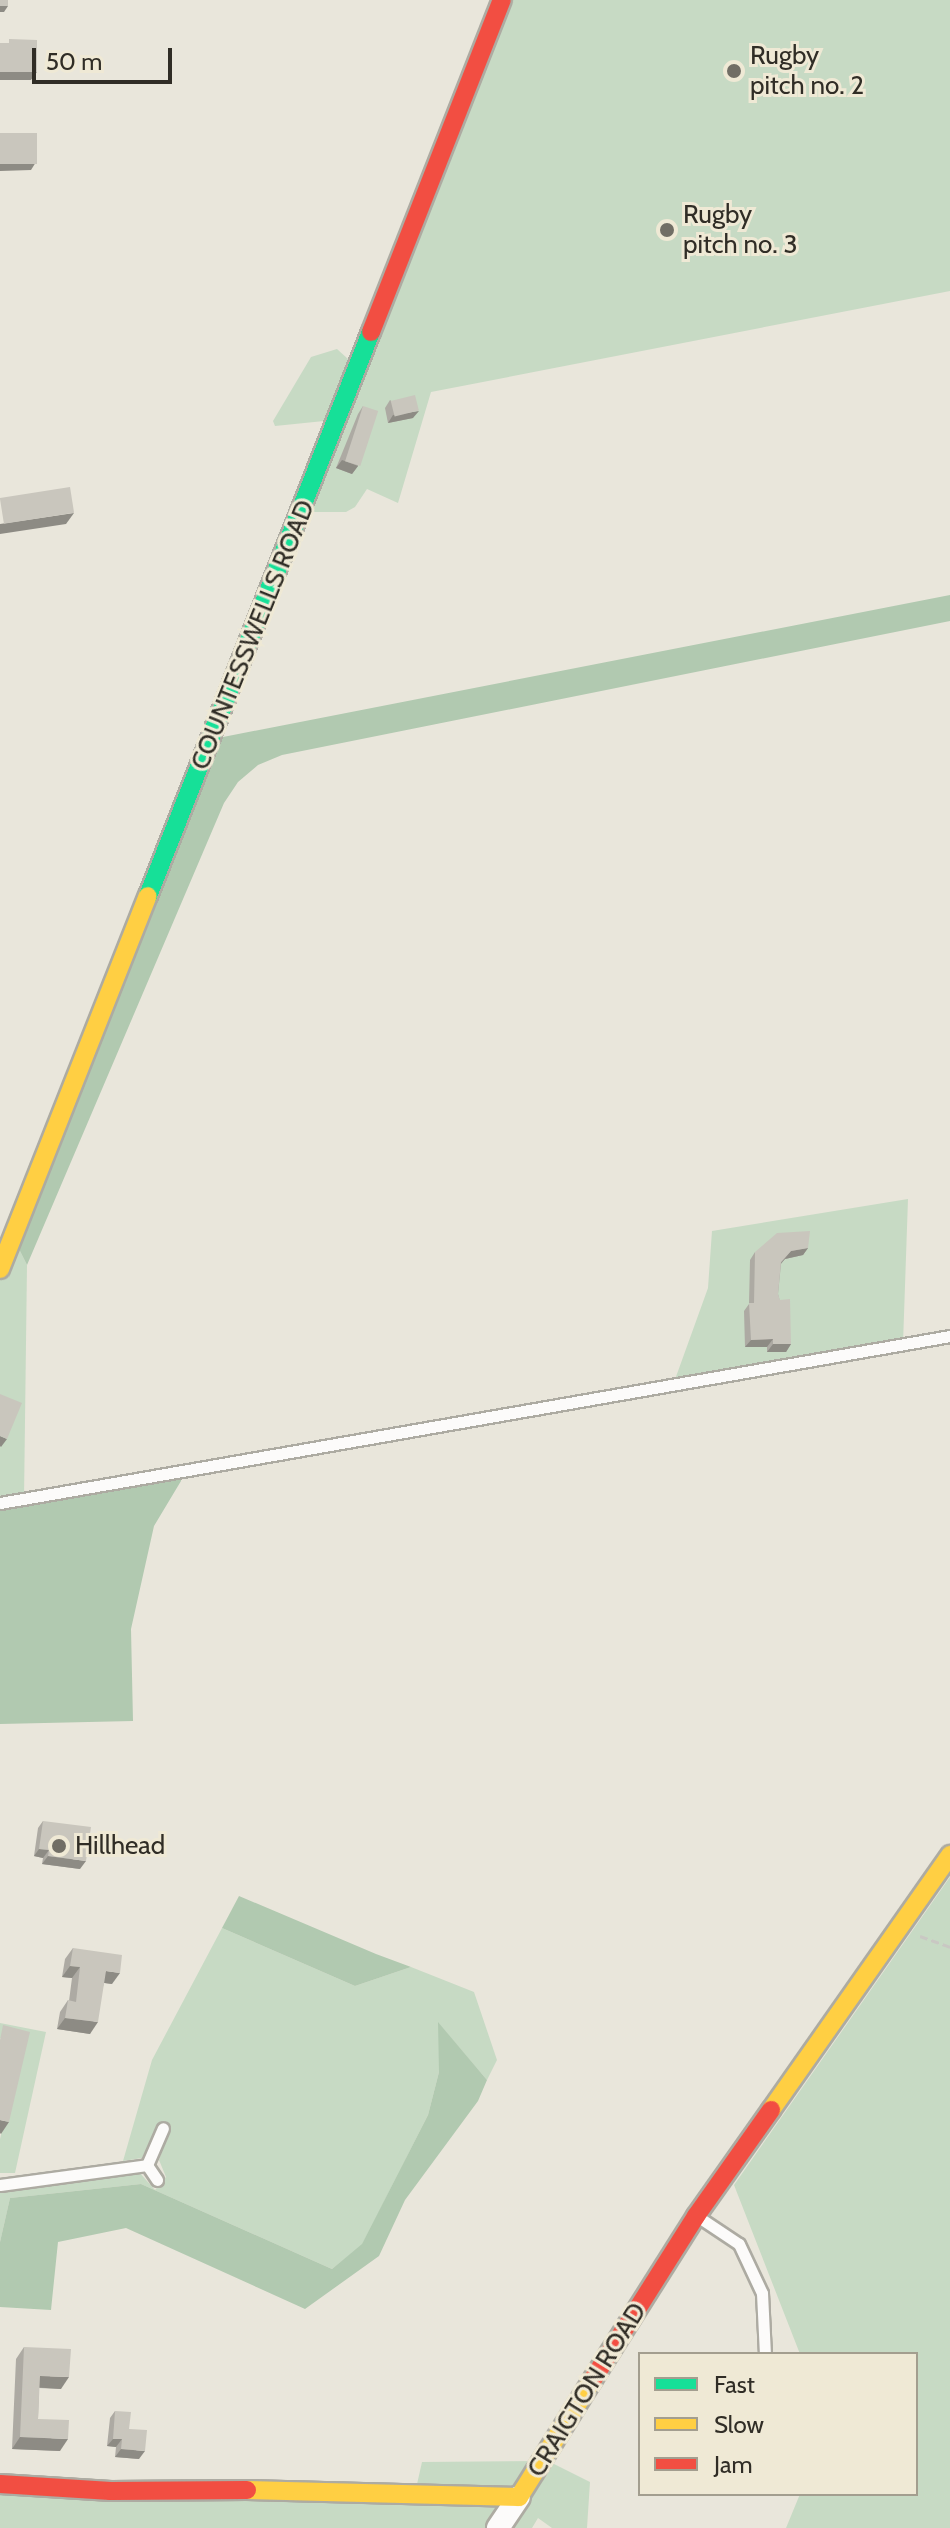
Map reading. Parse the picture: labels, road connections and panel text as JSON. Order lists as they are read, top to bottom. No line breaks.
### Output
{"streets":{"street":["COUNTESSWELLS ROAD","CRAIGTON ROAD"]},"places":["Rugby pitch no. 2","Rugby pitch no. 3","Hillhead"],"legend":["Fast","Slow","Jam"],"scale_bar":"50 m"}
